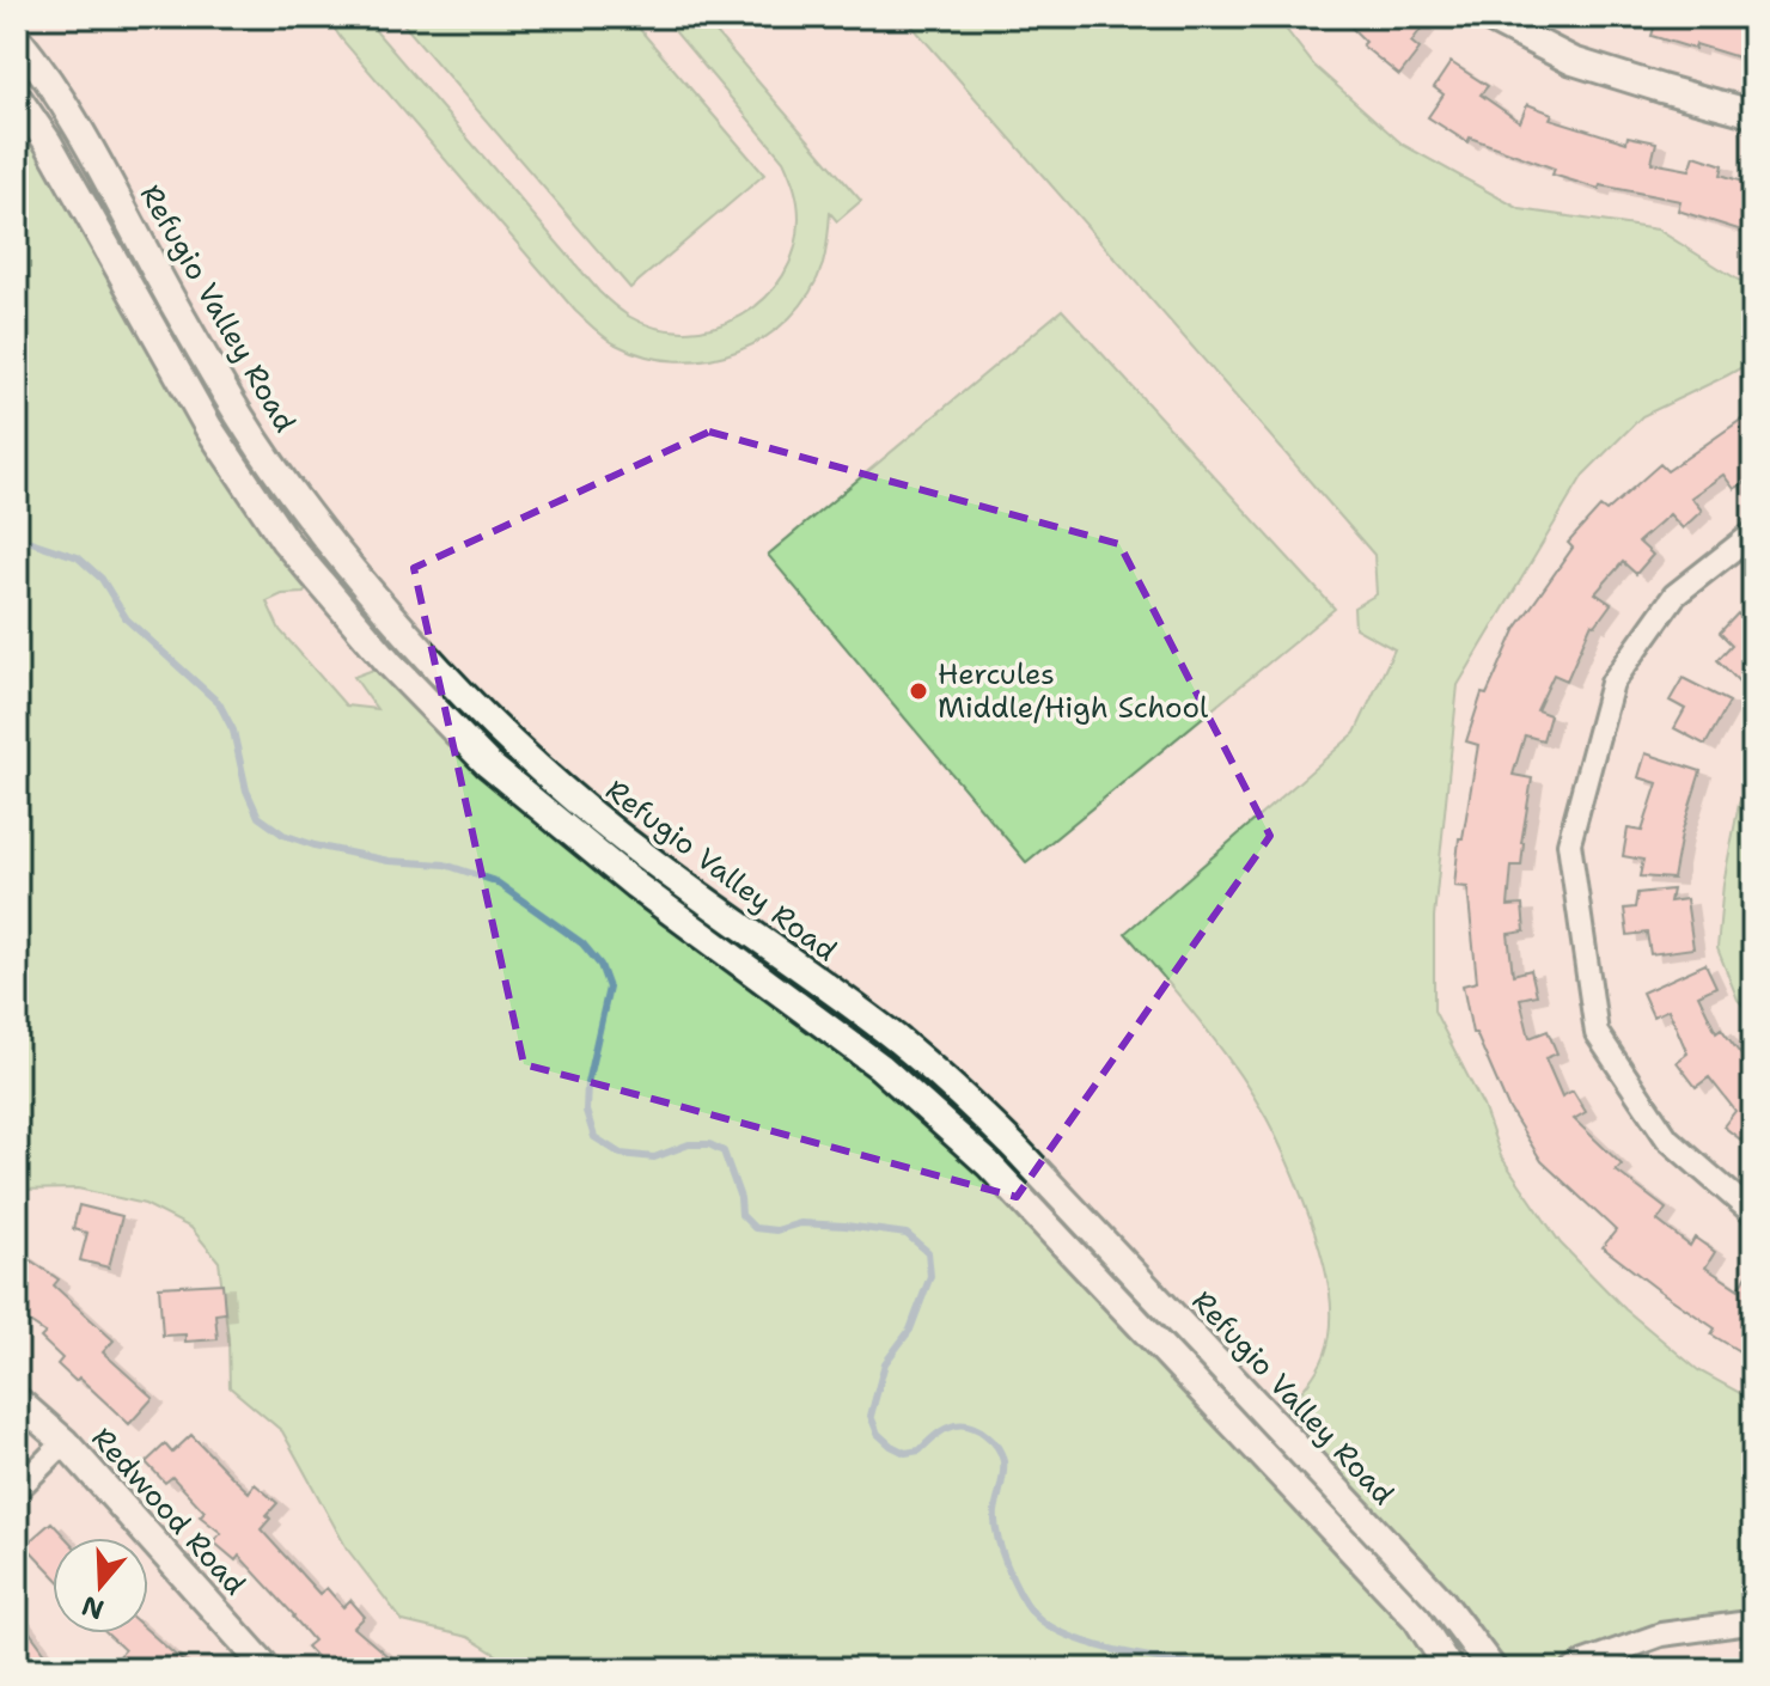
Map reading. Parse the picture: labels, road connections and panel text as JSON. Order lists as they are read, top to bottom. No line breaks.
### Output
{"streets":{"street":["Refugio Valley Road","Redwood Road"]},"places":["Hercules Middle/High School"],"north":"bottom"}
